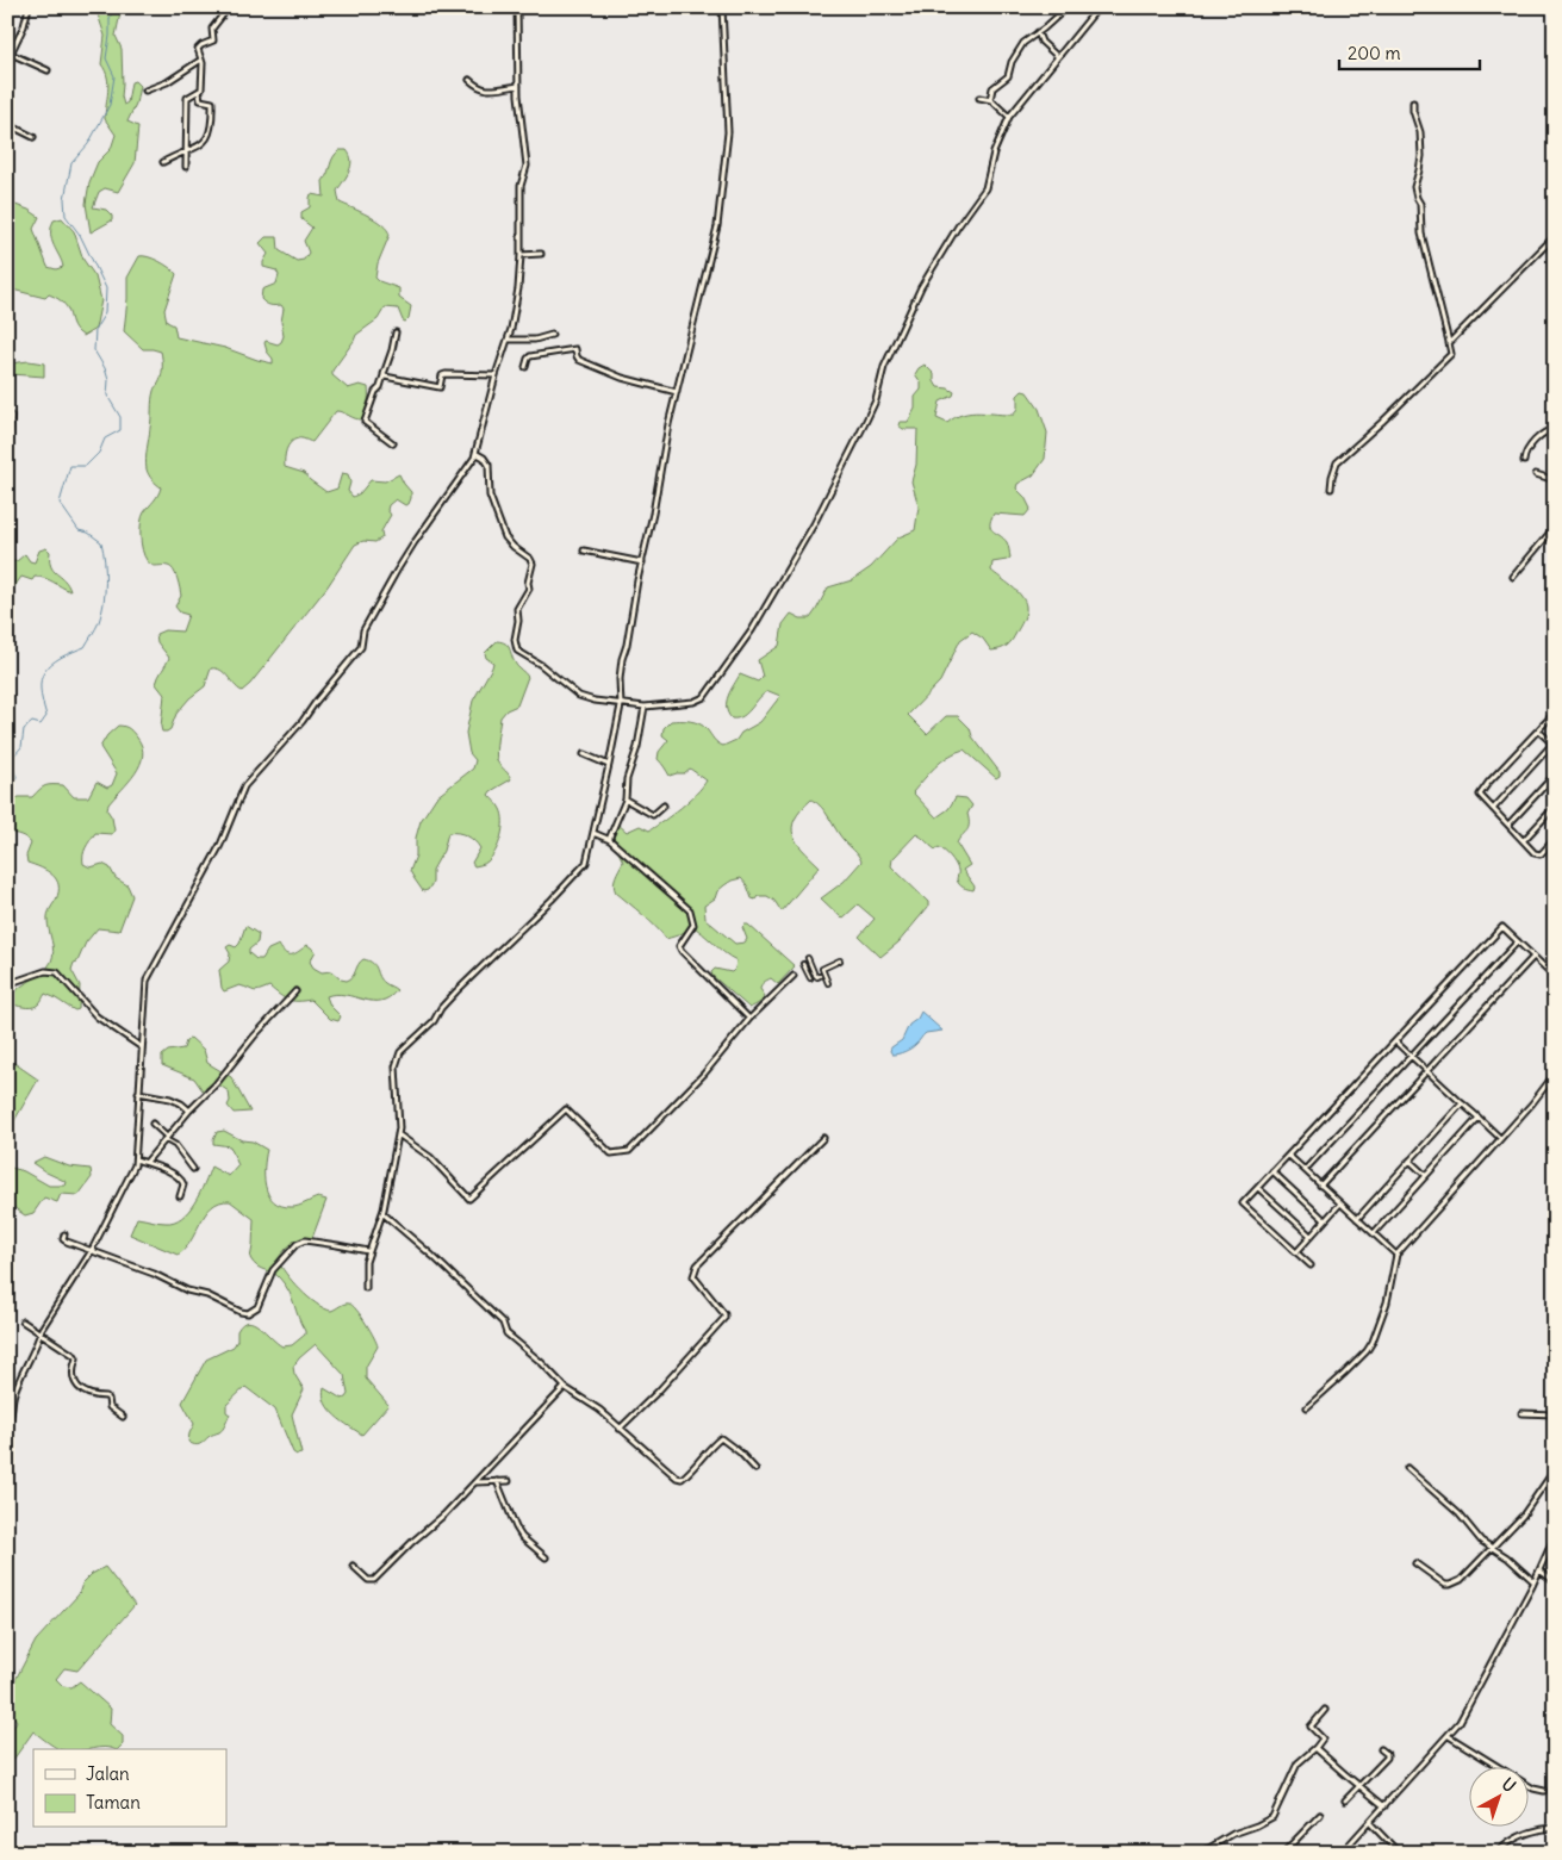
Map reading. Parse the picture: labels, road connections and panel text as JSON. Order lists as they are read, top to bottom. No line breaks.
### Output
{"legend":["Jalan","Taman"],"scale_bar":"200 m","north":"top right"}
